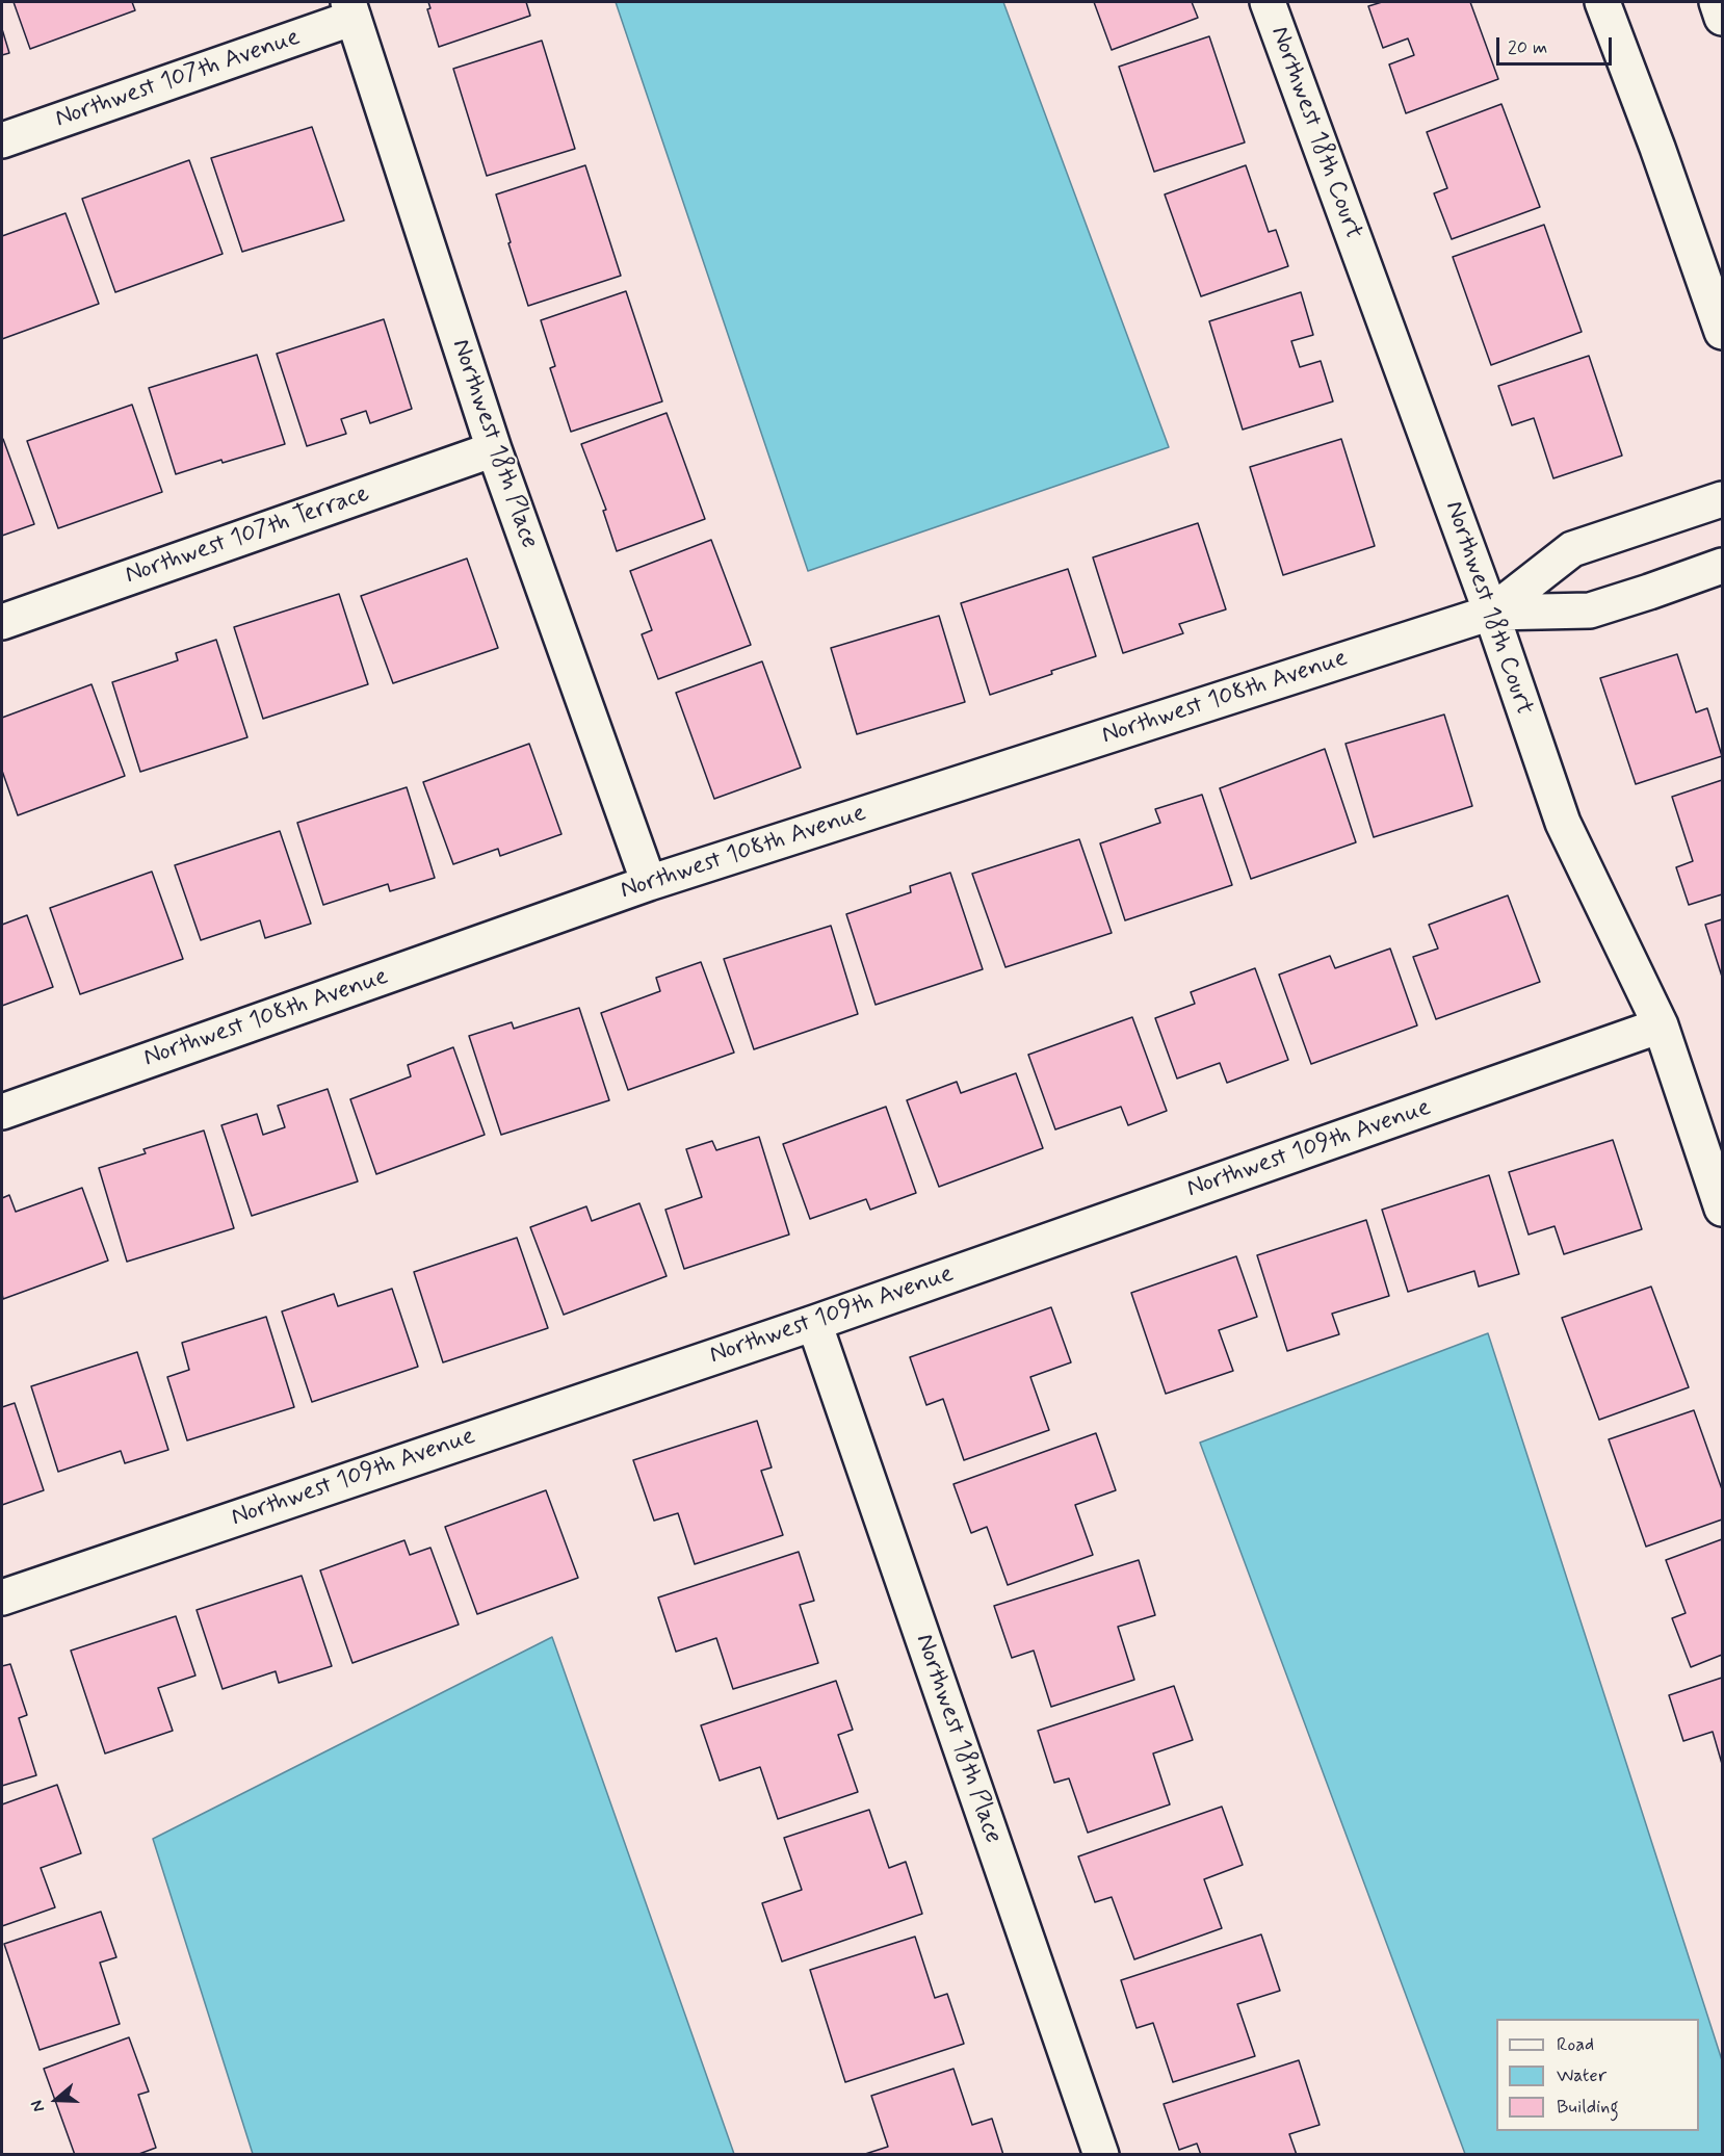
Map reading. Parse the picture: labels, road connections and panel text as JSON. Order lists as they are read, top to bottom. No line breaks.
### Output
{"streets":{"main road":["Northwest 107th Avenue","Northwest 18th Court","Northwest 18th Place","Northwest 107th Terrace","Northwest 108th Avenue","Northwest 109th Avenue"]},"crossings":[["Northwest 107th Avenue","Northwest 18th Place"],["Northwest 18th Court","Northwest 108th Avenue"],["Northwest 18th Court","Northwest 109th Avenue"],["Northwest 18th Place","Northwest 107th Terrace"],["Northwest 18th Place","Northwest 108th Avenue"],["Northwest 18th Place","Northwest 109th Avenue"]],"legend":["Road","Water","Building"],"scale_bar":"20 m","north":"left"}
